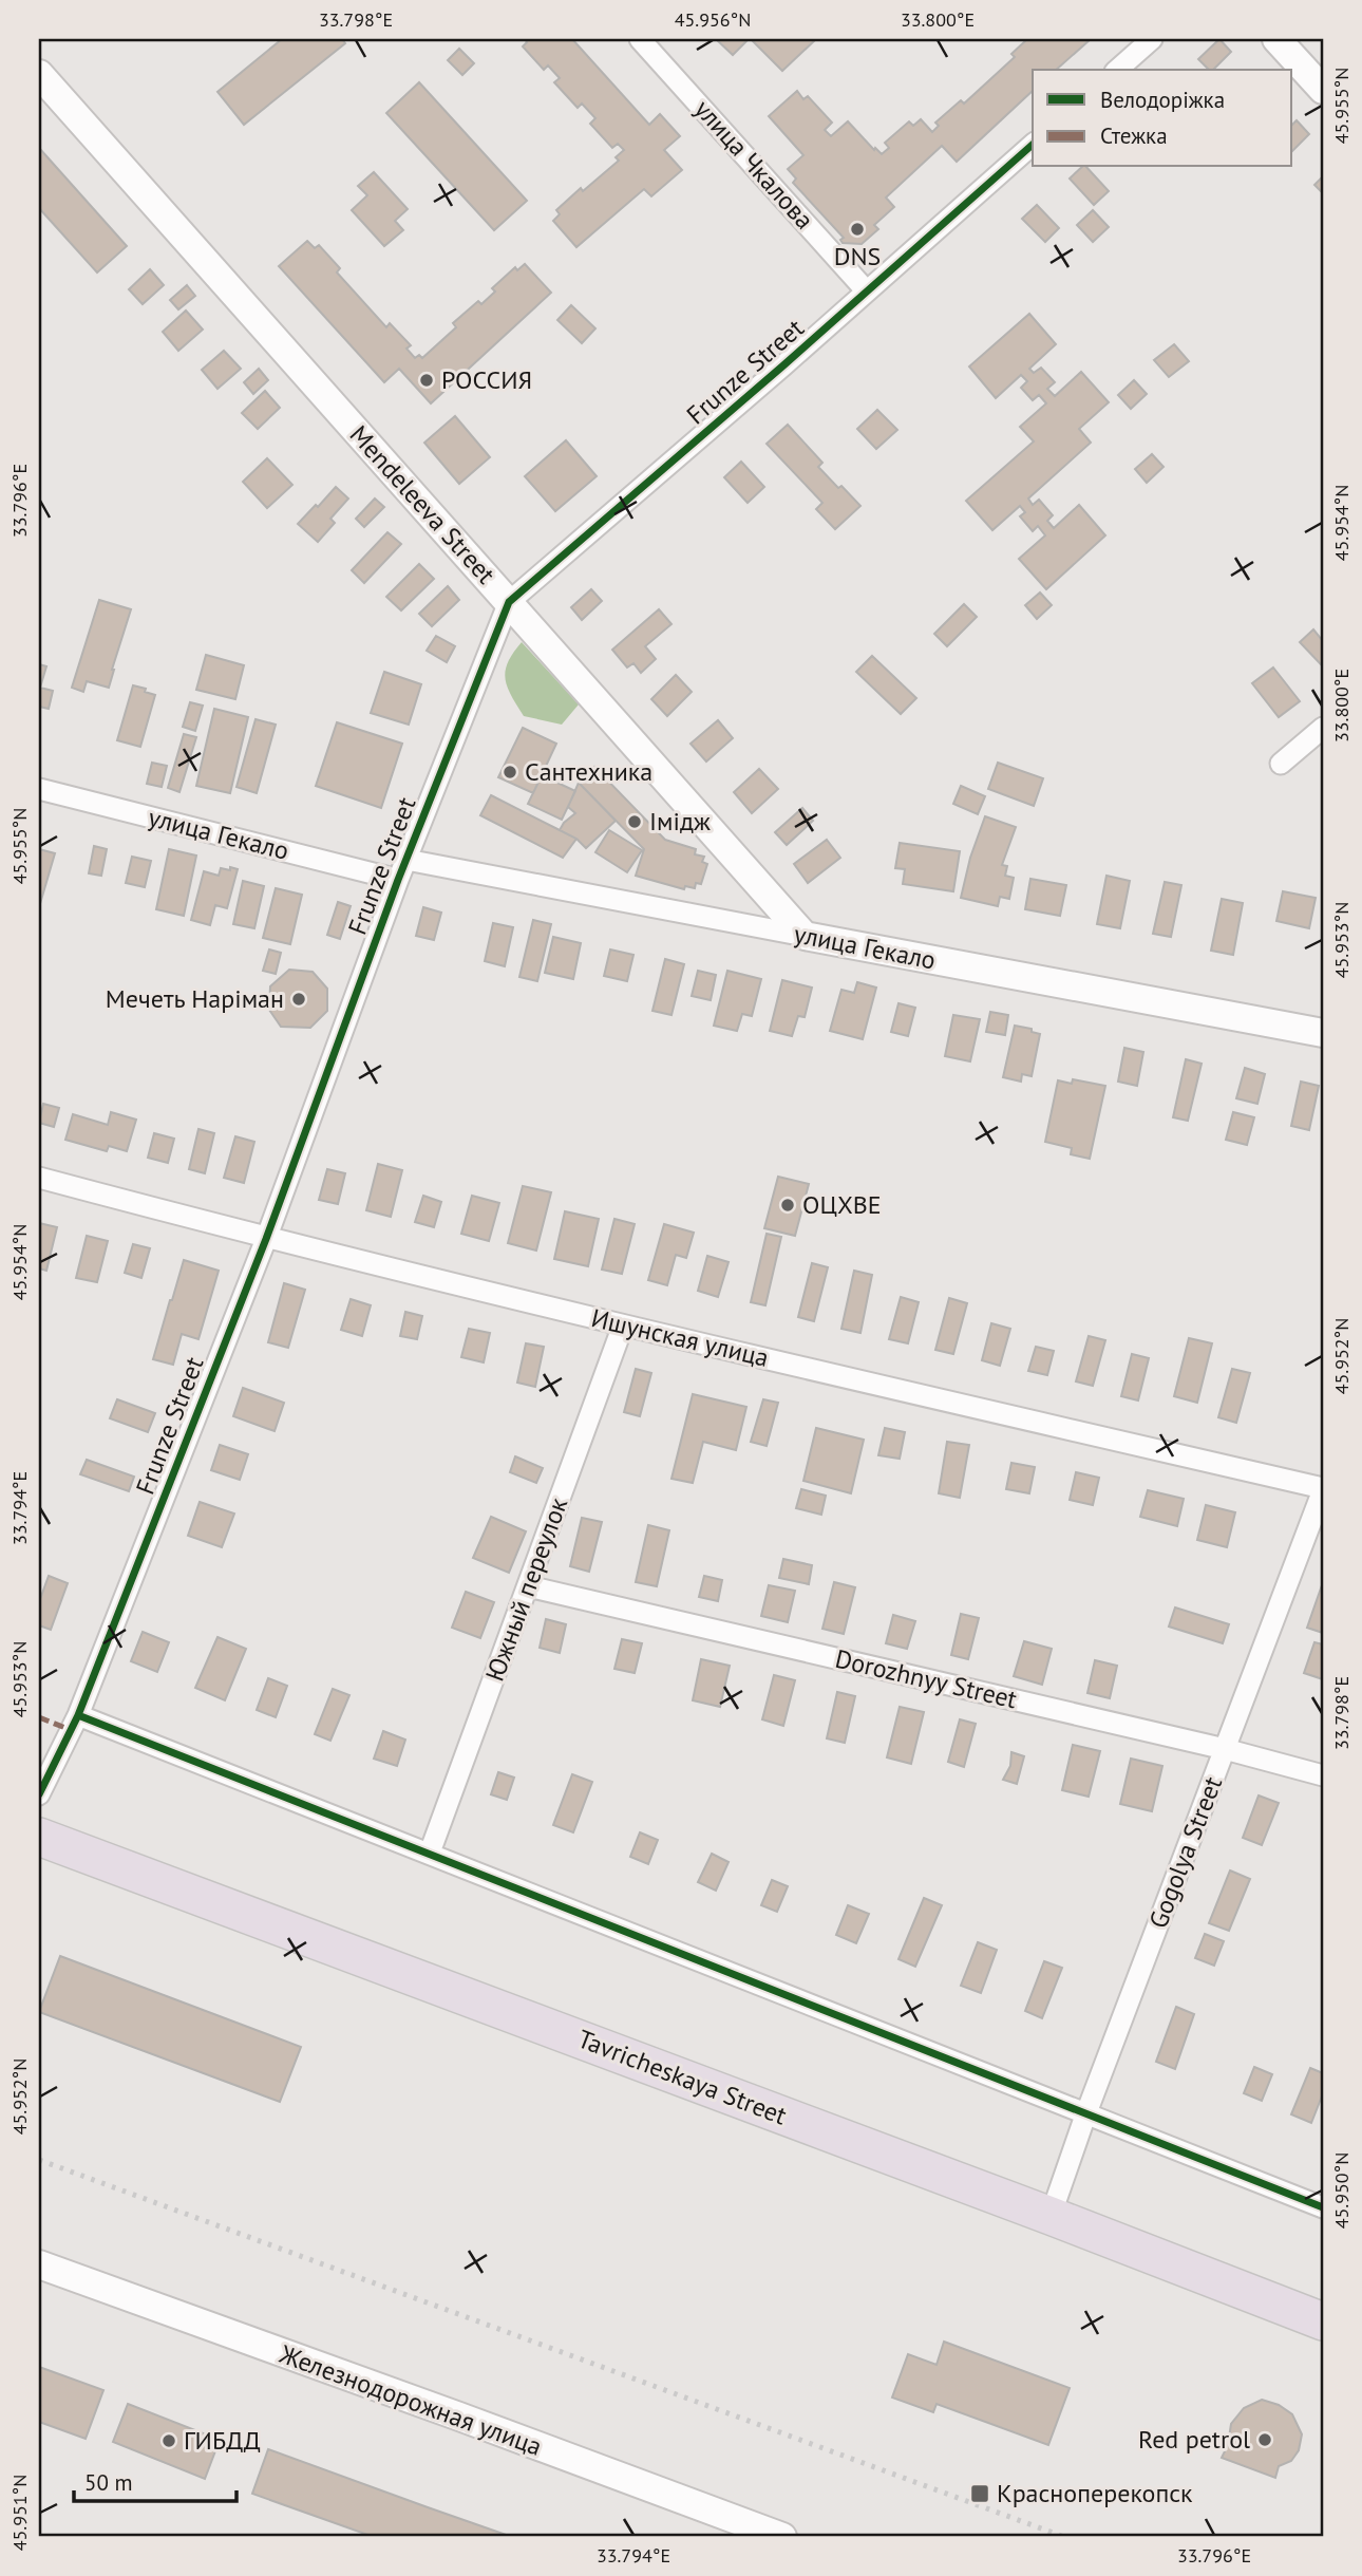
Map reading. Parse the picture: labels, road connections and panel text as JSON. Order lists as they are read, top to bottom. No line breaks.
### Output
{"streets":{"highway":["Tavricheskaya Street"],"main road":["Mendeleeva Street","улица Гекало","Железнодорожная улица"],"street":["улица Чкалова","Frunze Street","Ишунская улица","Южный переулок","Dorozhnyy Street","Gogolya Street"]},"crossings":[["улица Чкалова","Frunze Street"],["Frunze Street","Mendeleeva Street"],["Frunze Street","улица Гекало"],["Frunze Street","Ишунская улица"],["Mendeleeva Street","улица Гекало"],["Ишунская улица","Южный переулок"],["Ишунская улица","Gogolya Street"],["Южный переулок","Dorozhnyy Street"],["Dorozhnyy Street","Gogolya Street"],["Gogolya Street","Tavricheskaya Street"]],"places":{"other":["DNS","РОССИЯ","Сантехника","Імідж","Мечеть Наріман","ОЦХВЕ","Red petrol","ГИБДД"],"transit":["Красноперекопск"]},"legend":["Велодоріжка","Стежка"],"scale_bar":"50 m","coordinates":["33.798°E","45.956°N","33.800°E","45.955°N","33.796°E","45.954°N","45.953°N","45.952°N","33.794°E","45.950°N","45.951°N"]}
